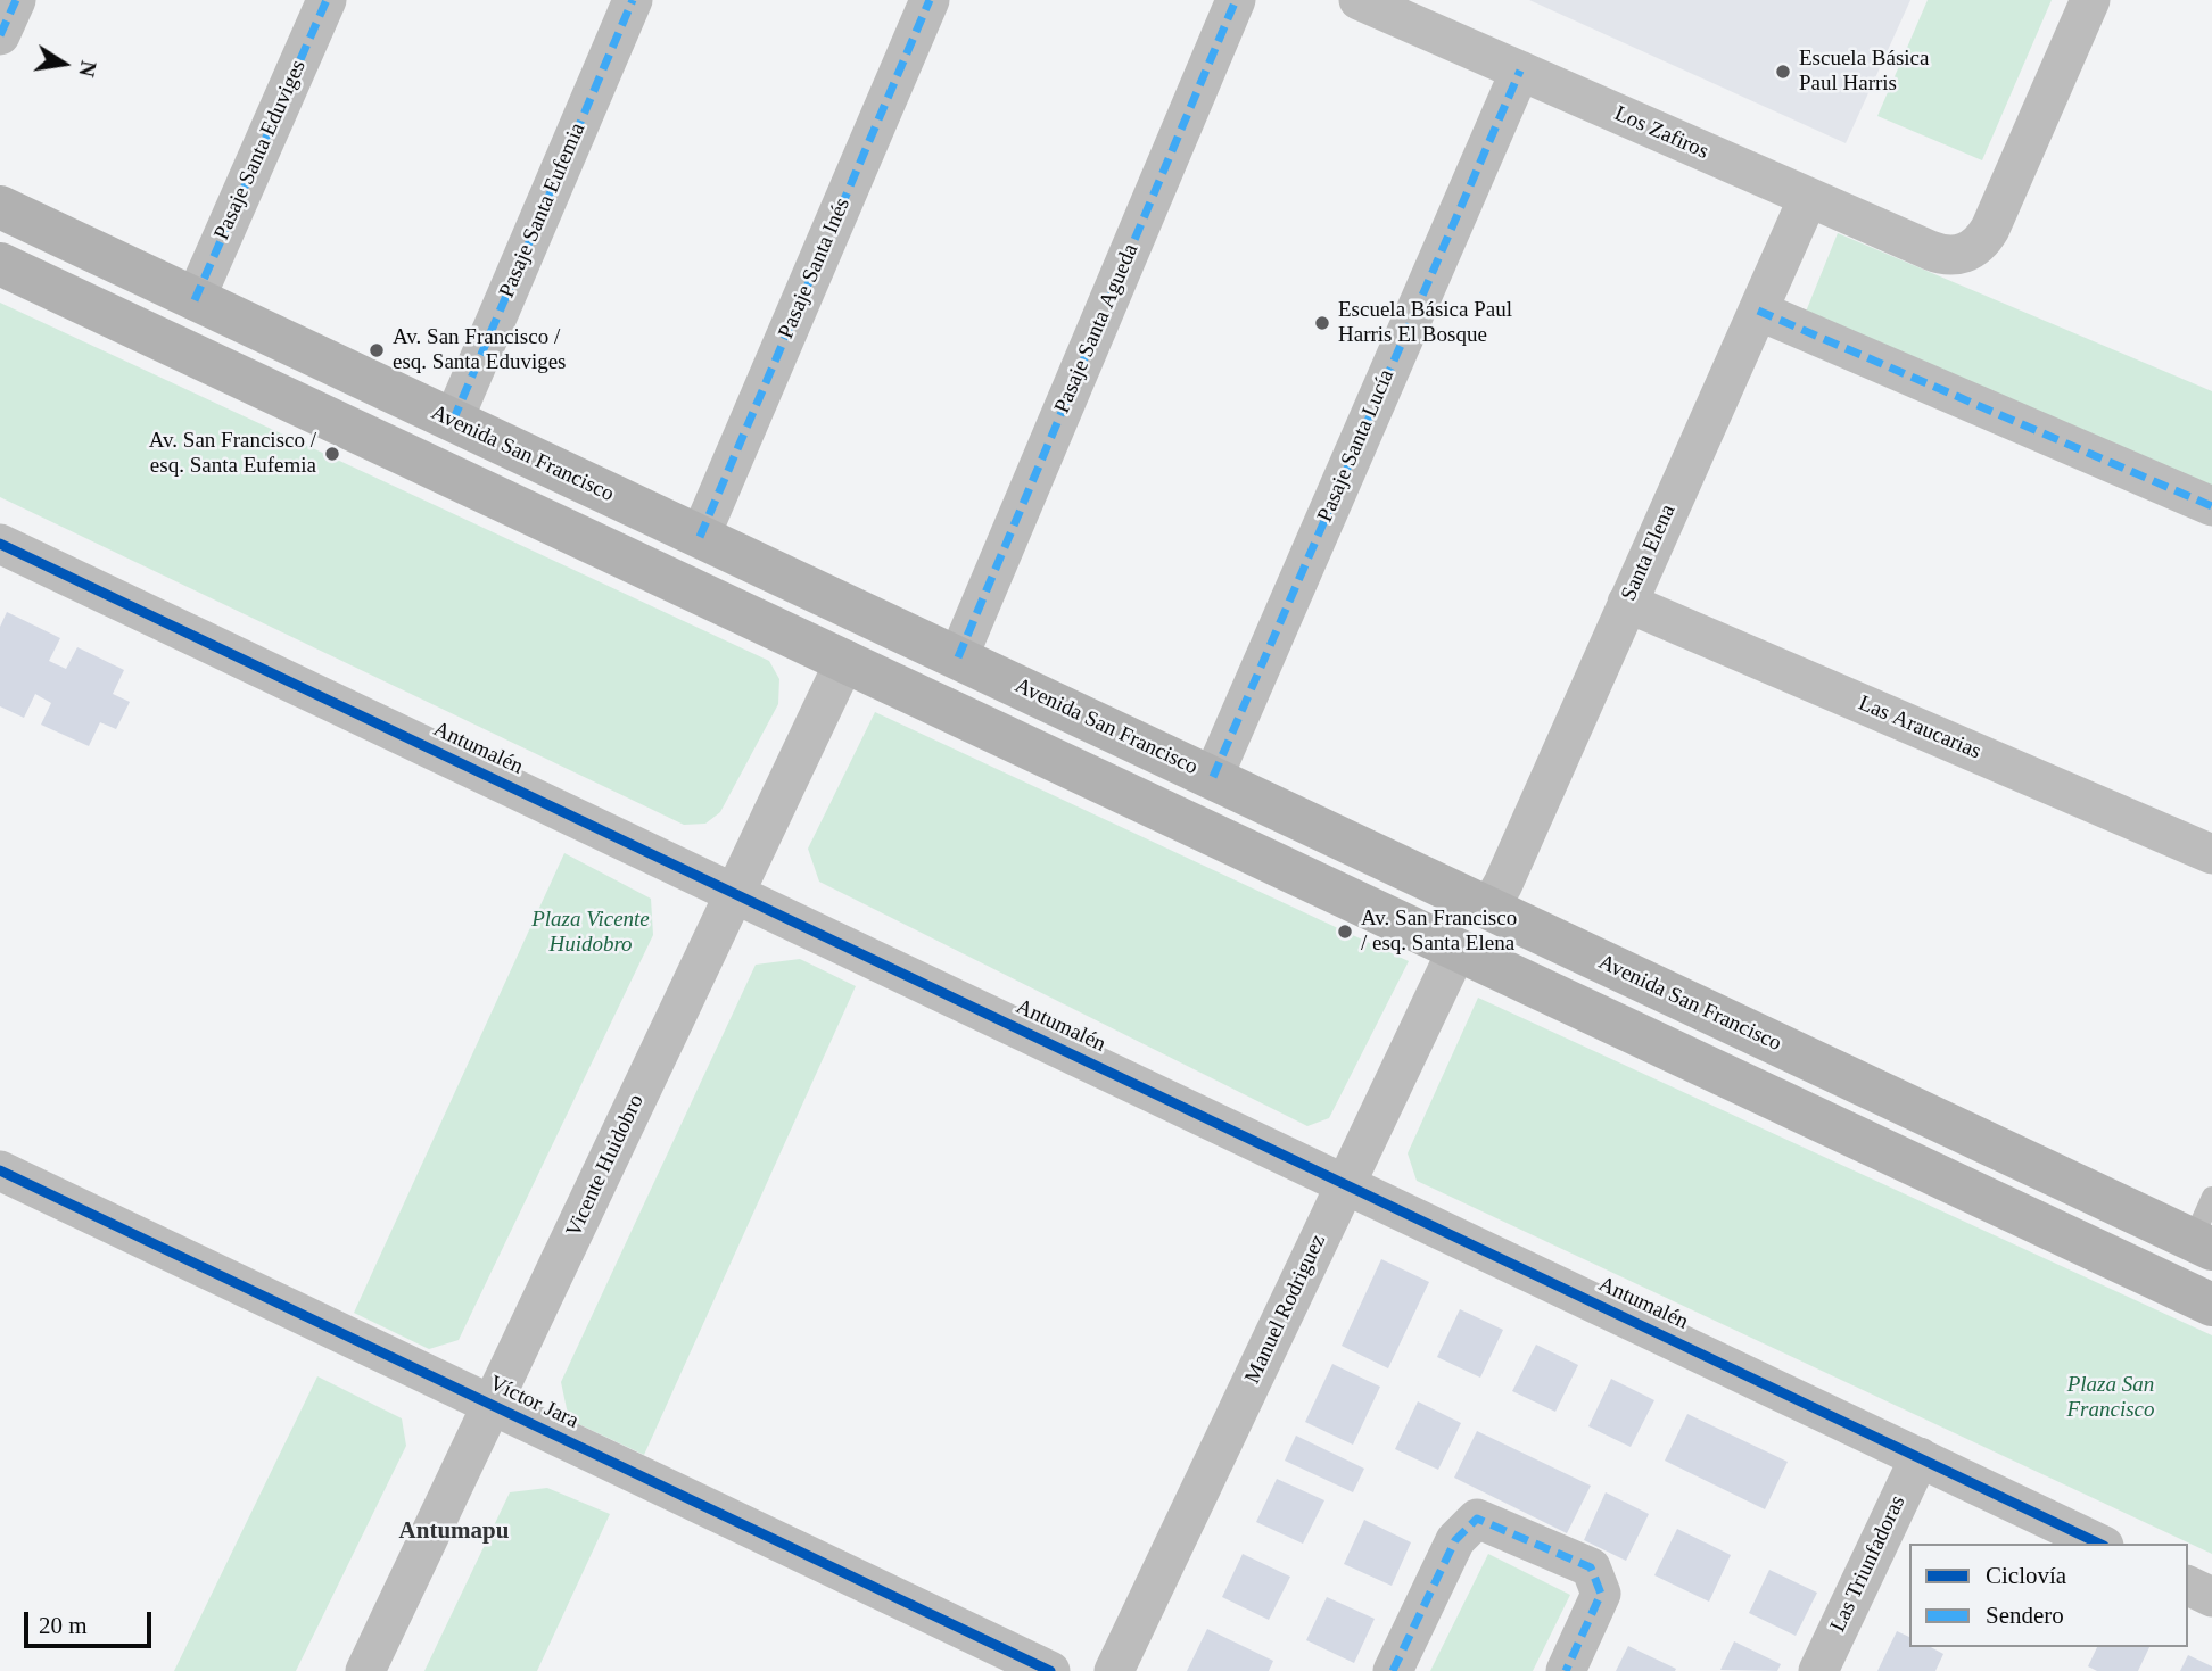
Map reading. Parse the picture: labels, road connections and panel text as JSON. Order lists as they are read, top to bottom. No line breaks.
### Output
{"streets":{"main road":["Avenida San Francisco"],"street":["Los Zafiros","Pasaje Santa Eduviges","Pasaje Santa Eufemia","Pasaje Santa Inés","Pasaje Santa Agueda","Pasaje Santa Lucía","Santa Elena","Las Araucarias","Antumalén","Vicente Huidobro","Manuel Rodriguez","Víctor Jara","Las Triunfadoras"]},"crossings":[["Los Zafiros","Pasaje Santa Lucía"],["Los Zafiros","Santa Elena"],["Pasaje Santa Eduviges","Avenida San Francisco"],["Pasaje Santa Eufemia","Avenida San Francisco"],["Pasaje Santa Inés","Avenida San Francisco"],["Pasaje Santa Agueda","Avenida San Francisco"],["Pasaje Santa Lucía","Avenida San Francisco"],["Avenida San Francisco","Santa Elena"],["Santa Elena","Las Araucarias"],["Antumalén","Vicente Huidobro"],["Antumalén","Manuel Rodriguez"],["Antumalén","Las Triunfadoras"],["Vicente Huidobro","Víctor Jara"]],"districts":["Antumapu"],"parks":["Plaza Vicente Huidobro","Plaza San Francisco"],"places":["Escuela Básica Paul Harris","Escuela Básica Paul Harris El Bosque","Av. San Francisco / esq. Santa Eduviges","Av. San Francisco / esq. Santa Eufemia","Av. San Francisco / esq. Santa Elena"],"legend":["Ciclovía","Sendero"],"scale_bar":"20 m","north":"right"}
